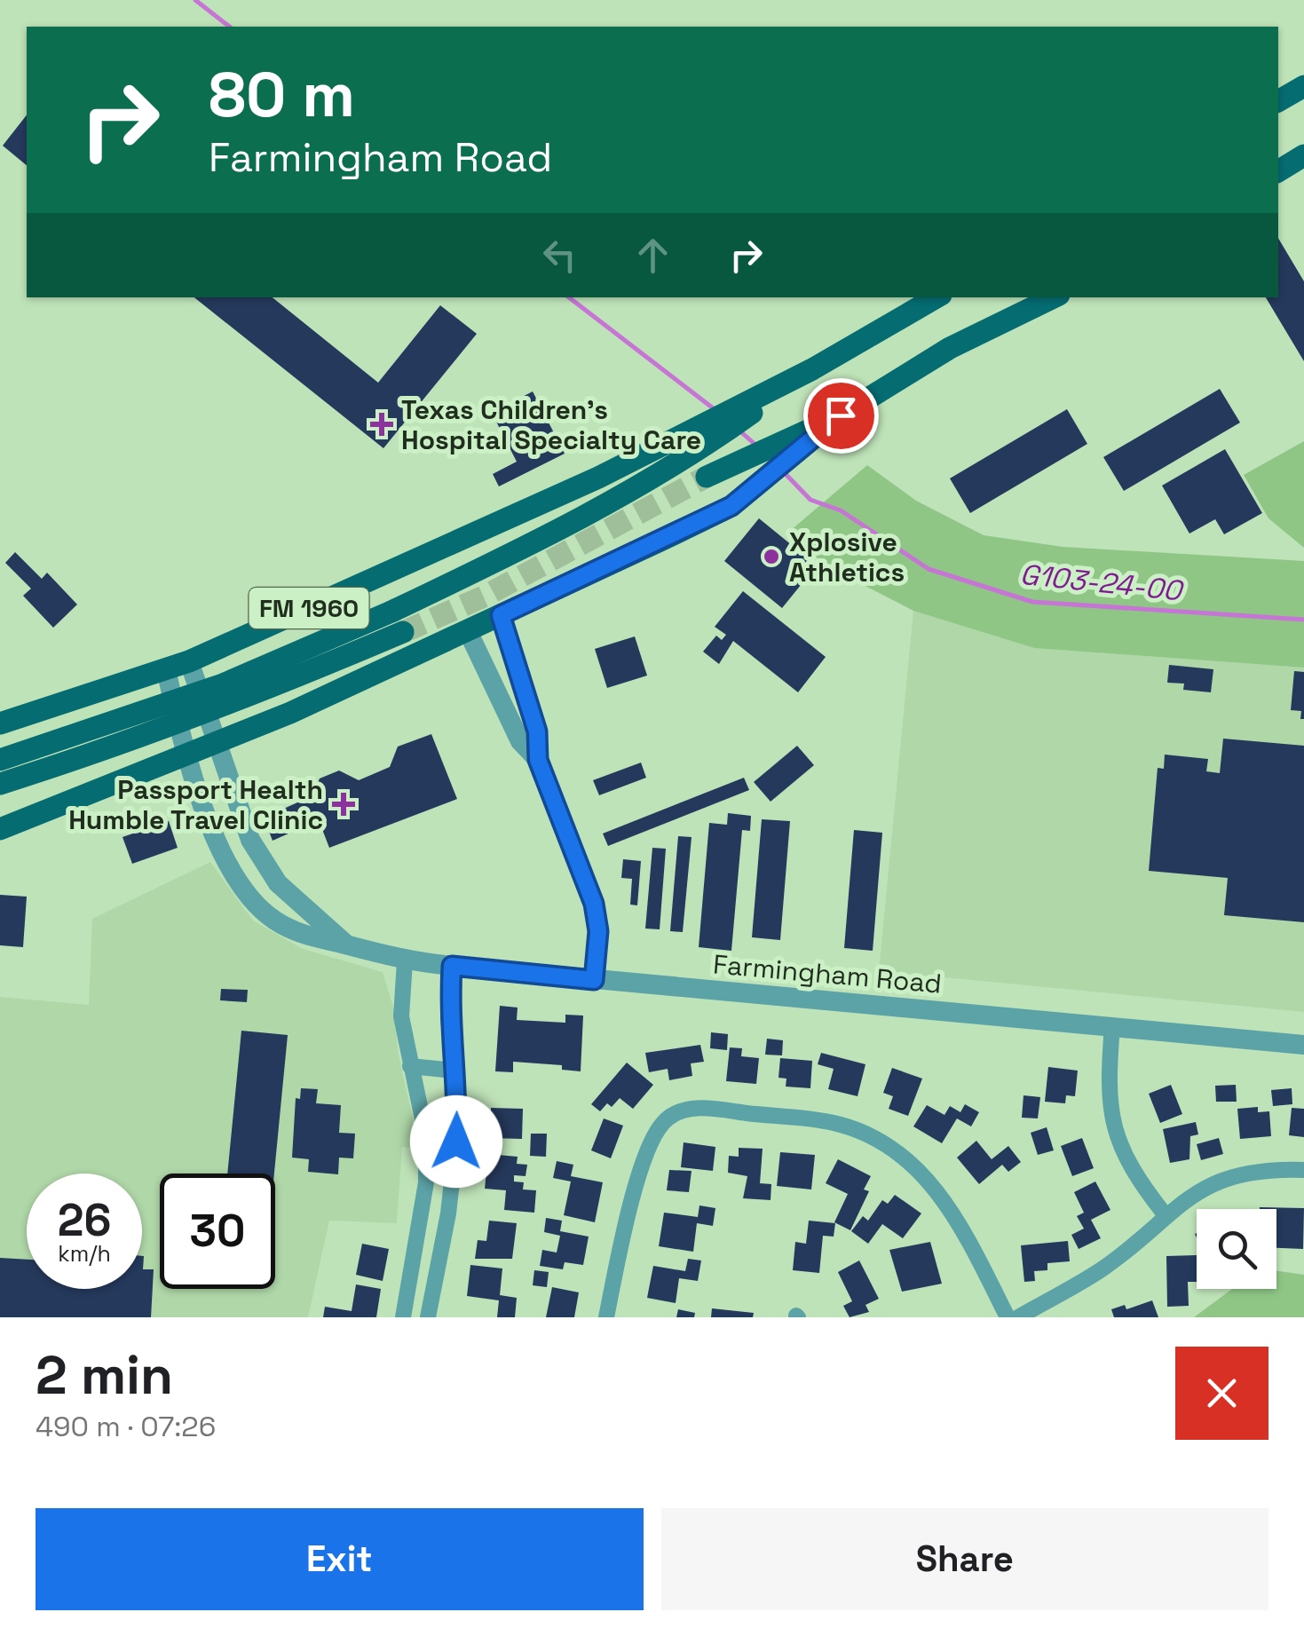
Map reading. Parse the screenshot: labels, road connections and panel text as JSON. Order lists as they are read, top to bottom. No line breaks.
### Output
{"streets":{"main road":["FM 1960"],"street":["Farmingham Road"]},"crossings":[["FM 1960","Farmingham Road"]],"water":["G103-24-00"],"places":{"health":["Texas Children's Hospital Specialty Care","Passport Health Humble Travel Clinic"],"other":["Xplosive Athletics"]},"page":{"turn":["80 m","Farmingham Road"],"speed":"26 km/h","limit":"30","heading":["2 min","490 m · 07:26"],"buttons":["Exit","Share"]}}
